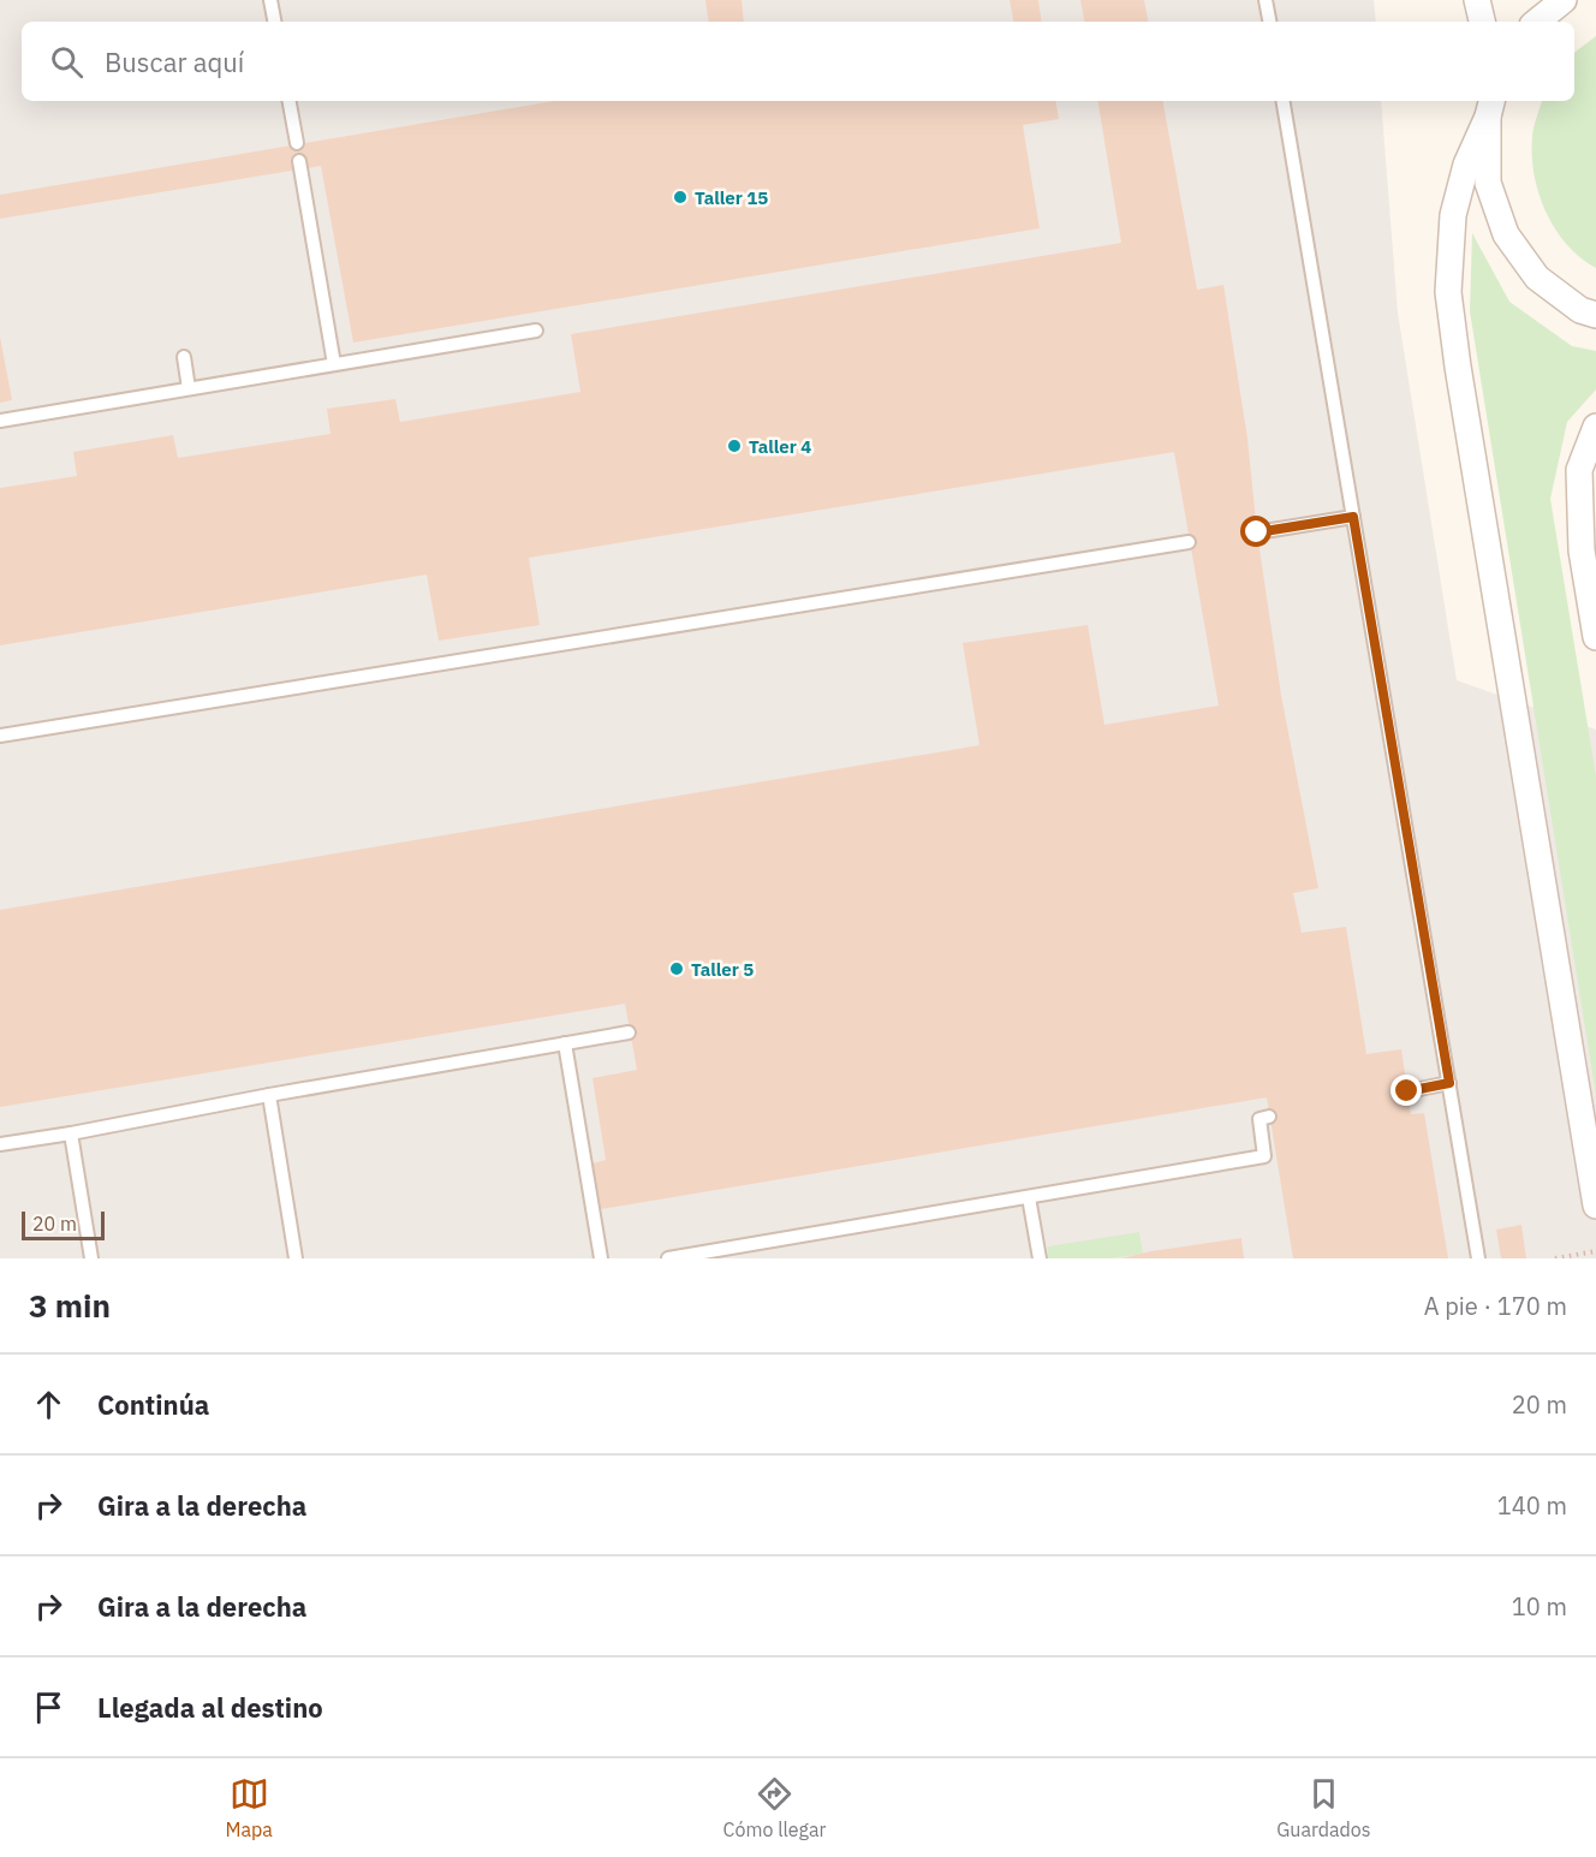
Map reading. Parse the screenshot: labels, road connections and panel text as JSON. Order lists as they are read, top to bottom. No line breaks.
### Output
{"places":["Taller 15","Taller 4","Taller 5"],"scale_bar":"20 m","page":{"search":"Buscar aquí","scale":"20 m","heading":["3 min","A pie · 170 m"],"list":[["Continúa","20 m"],["Gira a la derecha","140 m"],["Gira a la derecha","10 m"],"Llegada al destino"],"nav":["Mapa","Cómo llegar","Guardados"]}}
